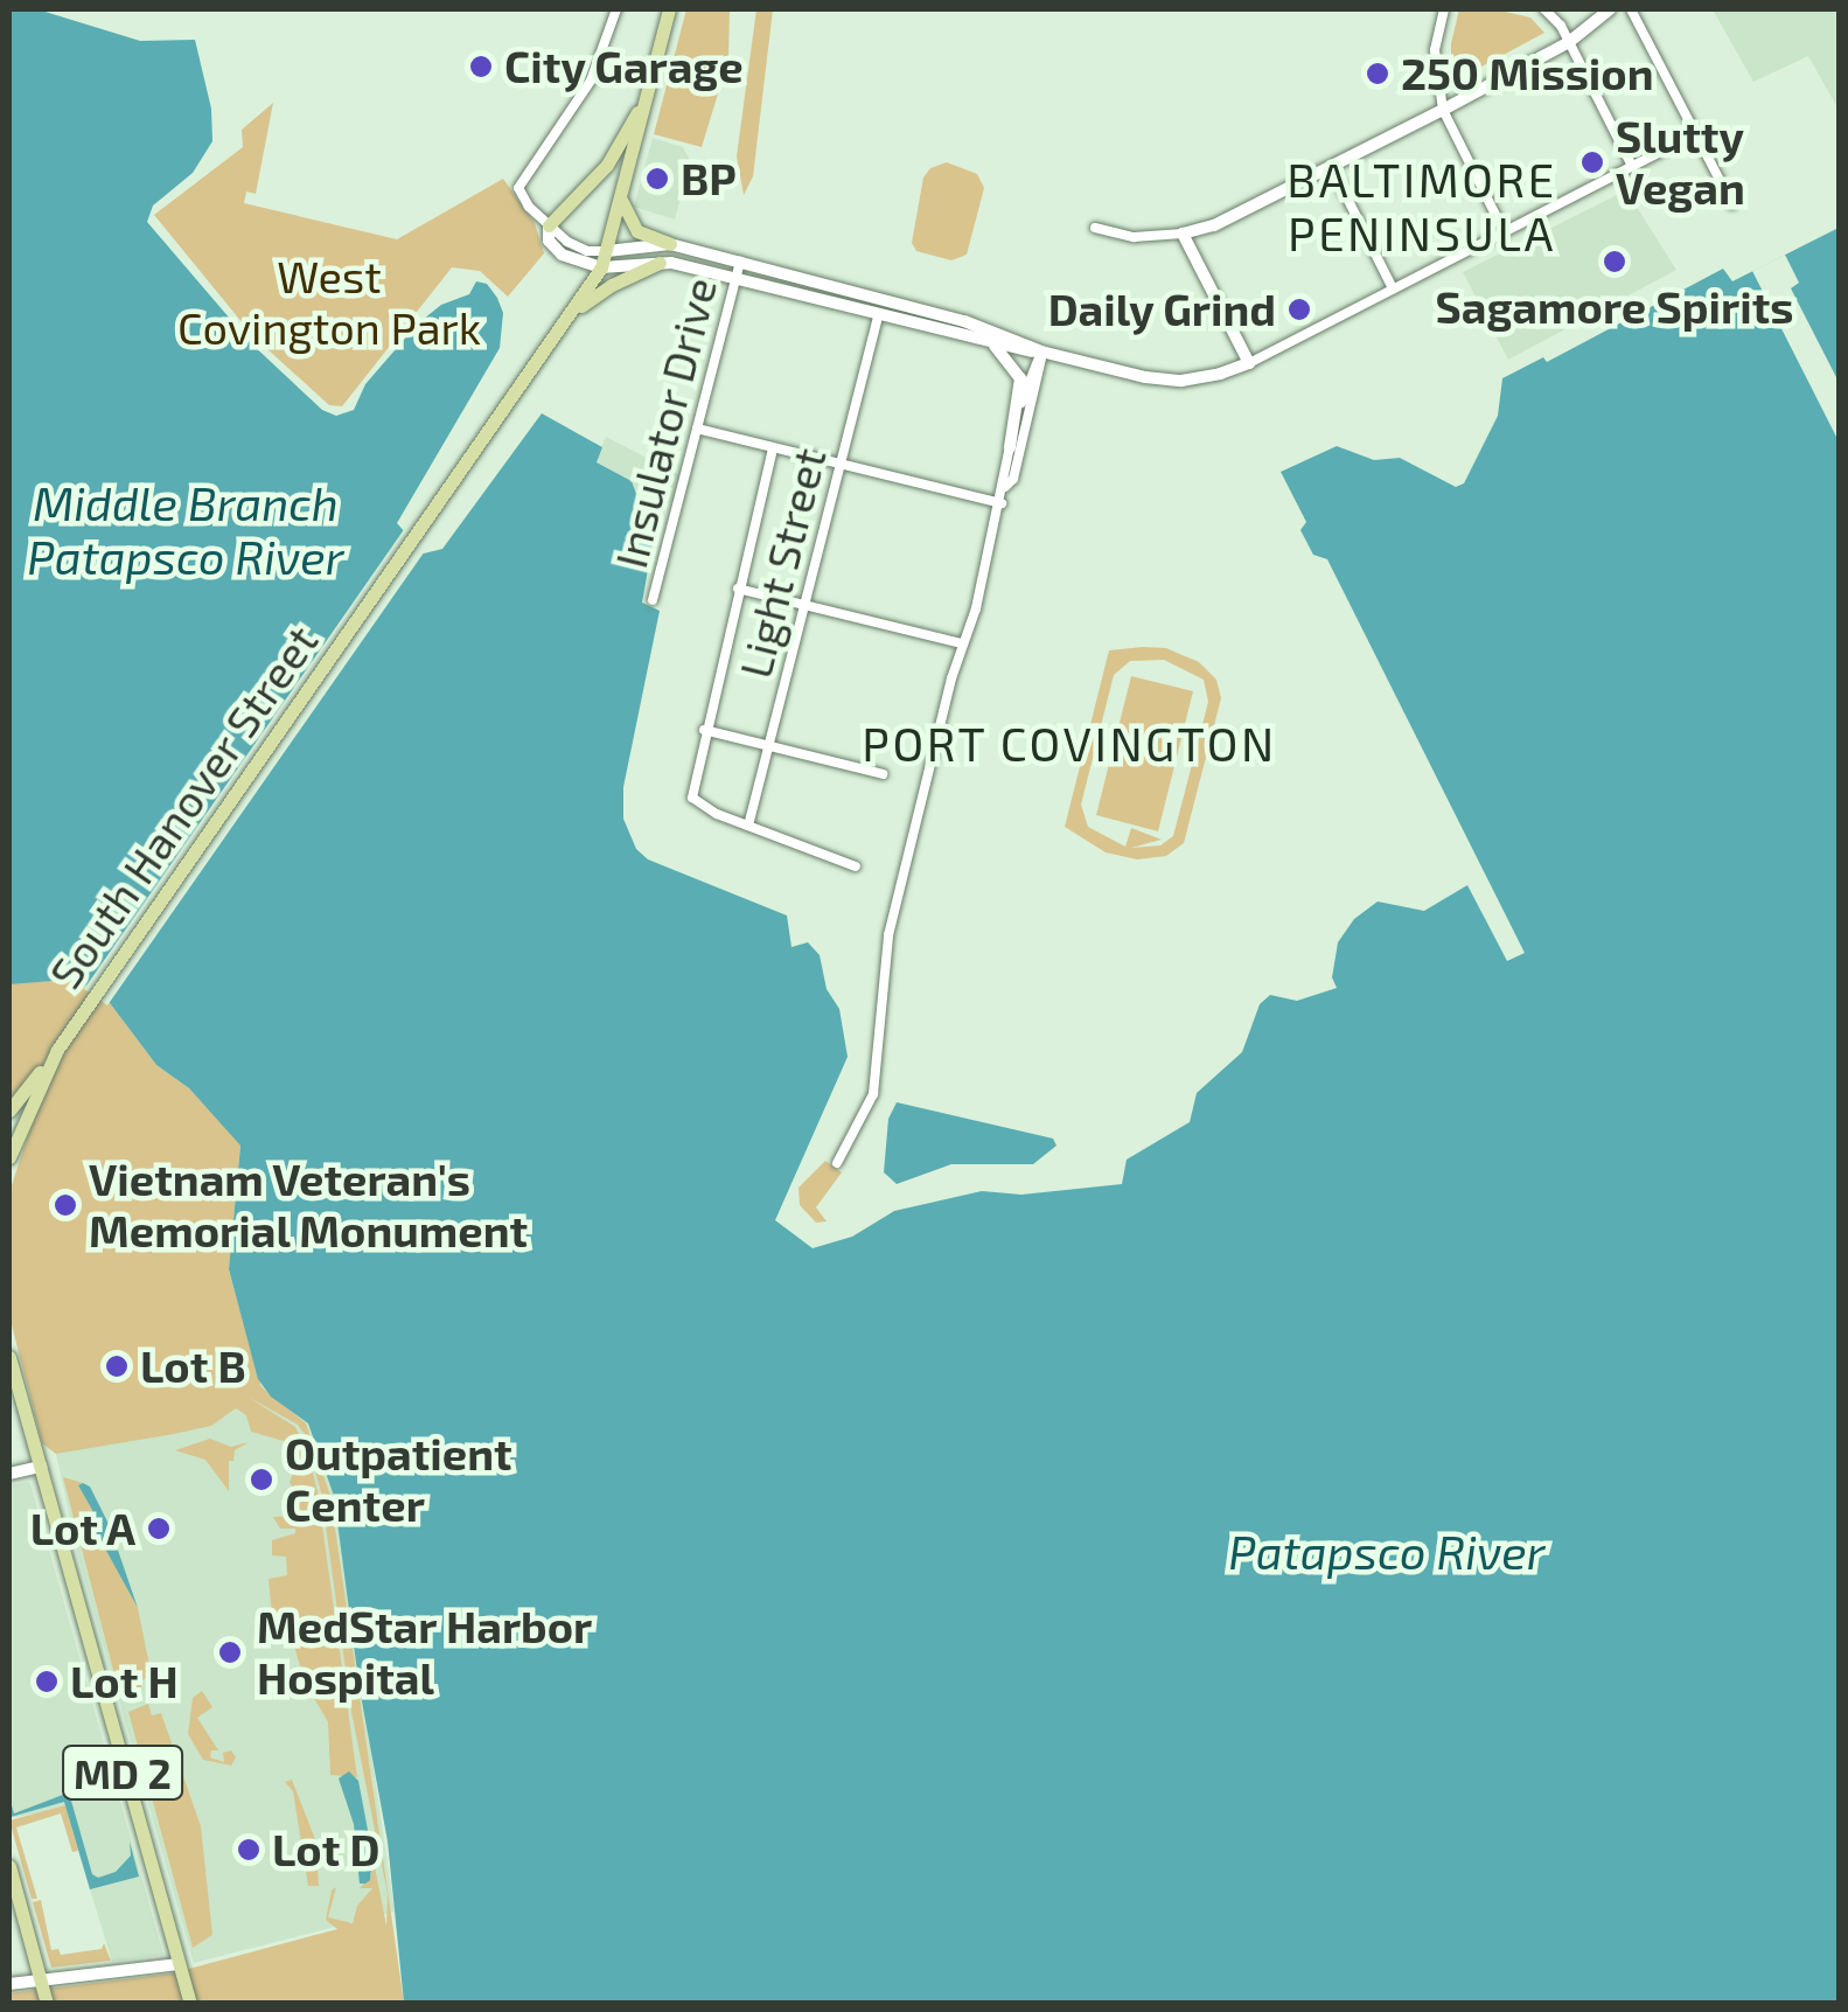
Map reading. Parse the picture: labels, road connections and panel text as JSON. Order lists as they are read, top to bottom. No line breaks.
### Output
{"streets":{"main road":["South Hanover Street","MD 2"],"street":["Insulator Drive","Light Street"]},"districts":["BALTIMORE PENINSULA","PORT COVINGTON"],"water":["Middle Branch Patapsco River","Patapsco River"],"parks":["West Covington Park"],"places":["City Garage","250 Mission","Slutty Vegan","BP","Sagamore Spirits","Daily Grind","Vietnam Veteran's Memorial Monument","Lot B","Outpatient Center","Lot A","MedStar Harbor Hospital","Lot H","Lot D"]}
